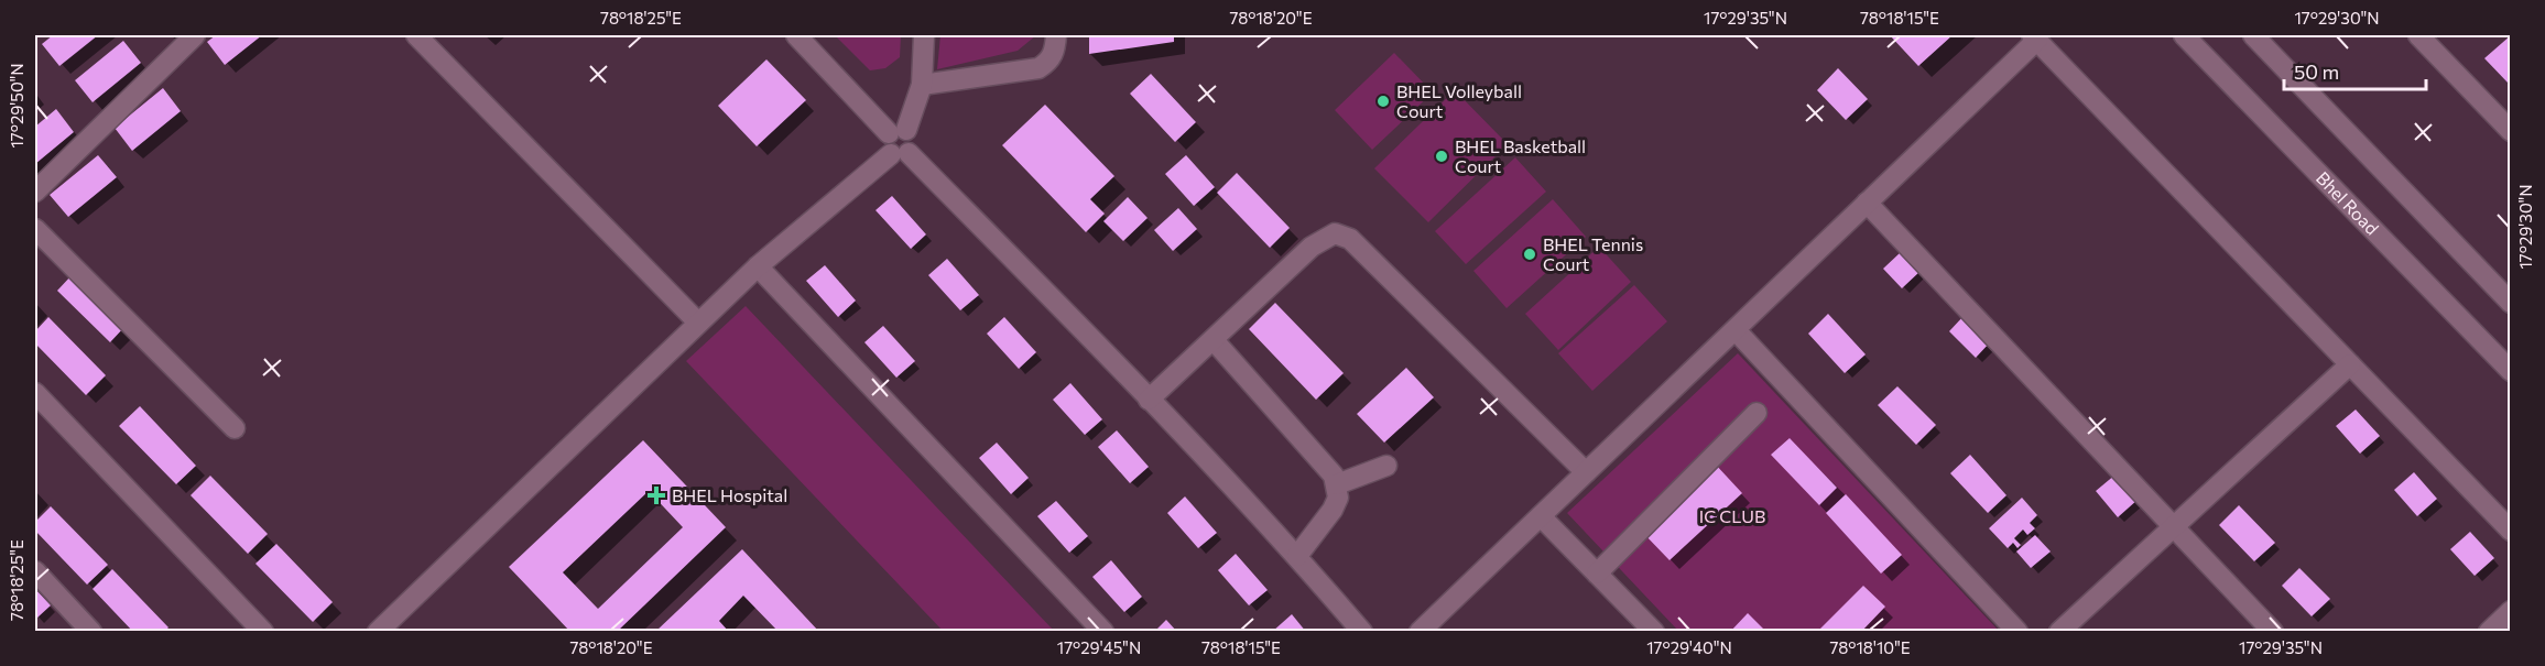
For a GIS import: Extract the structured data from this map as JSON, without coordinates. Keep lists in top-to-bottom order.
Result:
{
  "streets": {
    "street": ["Bhel Road"]
  },
  "parks": ["IC CLUB"],
  "places": {
    "other": ["BHEL Volleyball Court", "BHEL Basketball Court", "BHEL Tennis Court"],
    "health": ["BHEL Hospital"]
  },
  "scale_bar": "50 m",
  "coordinates": [
    "78°18'25\"E",
    "78°18'20\"E",
    "17°29'35\"N",
    "78°18'15\"E",
    "17°29'30\"N",
    "17°29'50\"N",
    "17°29'45\"N",
    "17°29'40\"N",
    "78°18'10\"E"
  ]
}
